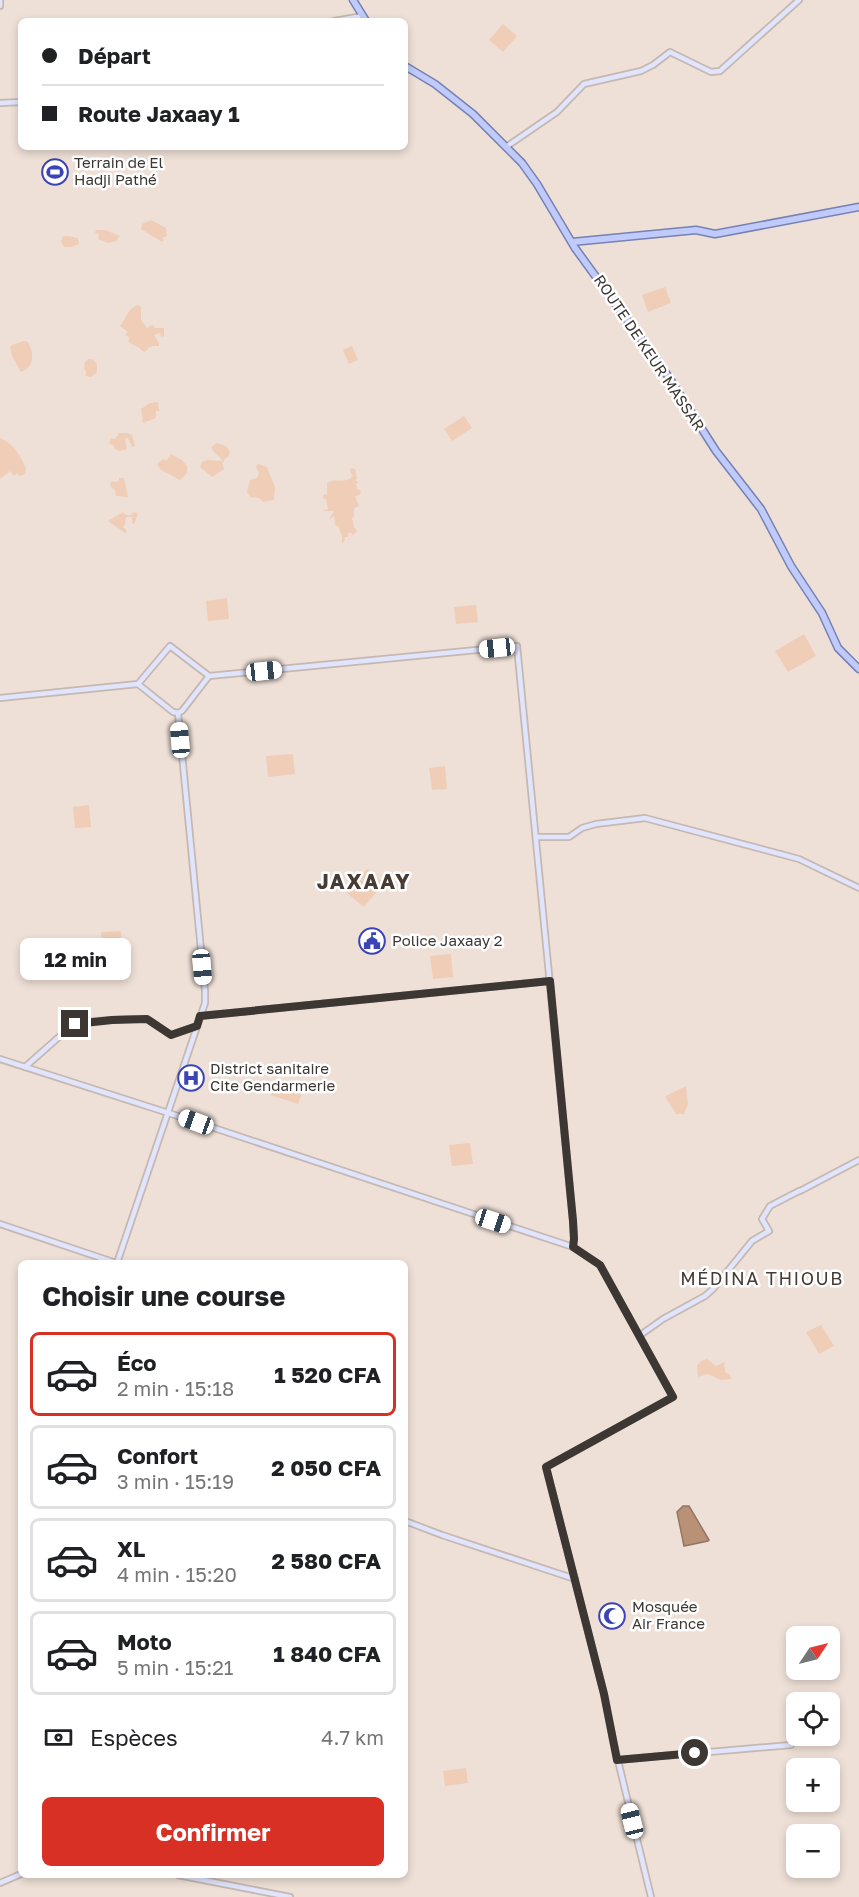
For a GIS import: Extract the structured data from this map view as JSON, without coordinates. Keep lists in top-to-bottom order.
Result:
{
  "streets": {
    "main road": ["ROUTE DE KEUR MASSAR"]
  },
  "districts": ["JAXAAY", "MÉDINA THIOUB"],
  "places": {
    "sports": ["Terrain de El Hadji Pathé"],
    "public building": ["Police Jaxaay 2"],
    "hospital": ["District sanitaire Cite Gendarmerie"],
    "mosque": ["Mosquée Air France"]
  },
  "north": "top right",
  "page": {
    "banner": ["Départ", "Route Jaxaay 1"],
    "bubble": "12 min",
    "heading": "Choisir une course",
    "list": [
      {
        "name": "Éco",
        "note": "2 min · 15:18",
        "value": "1 520 CFA"
      },
      {
        "name": "Confort",
        "note": "3 min · 15:19",
        "value": "2 050 CFA"
      },
      {
        "name": "XL",
        "note": "4 min · 15:20",
        "value": "2 580 CFA"
      },
      {
        "name": "Moto",
        "note": "5 min · 15:21",
        "value": "1 840 CFA"
      }
    ],
    "map_buttons": ["+", "−"],
    "pay": ["Espèces", "4.7 km"],
    "buttons": "Confirmer"
  }
}
